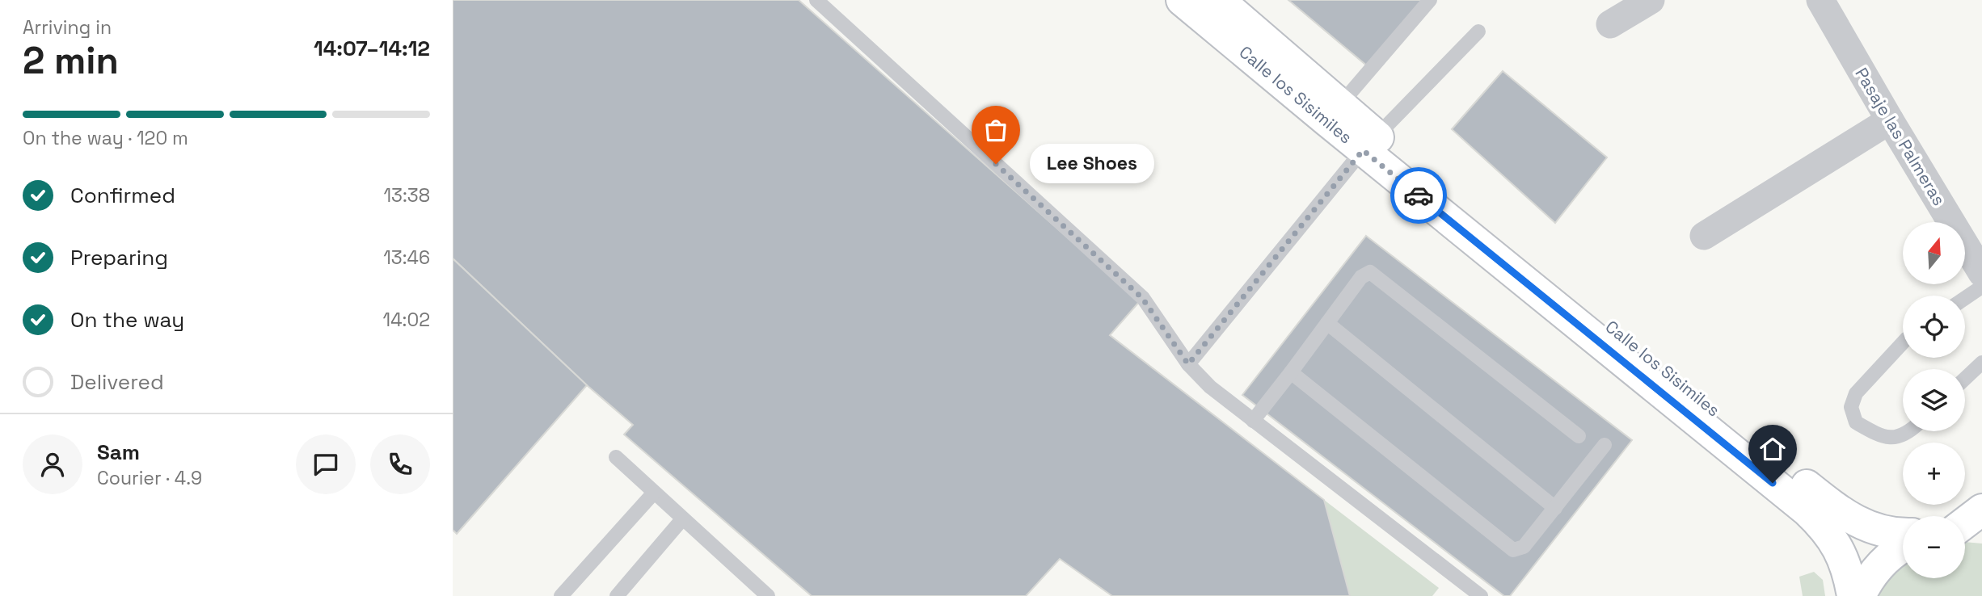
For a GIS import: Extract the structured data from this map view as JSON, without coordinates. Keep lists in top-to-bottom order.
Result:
{
  "streets": {
    "main road": ["Calle los Sisimiles"],
    "street": ["Pasaje las Palmeras"]
  },
  "places": ["Lee Shoes"],
  "north": "top",
  "page": {
    "heading": ["2 min", "Arriving in", "14:07–14:12"],
    "panel": ["Sam", "Courier · 4.9"],
    "bar": "On the way · 120 m",
    "bubble": "Lee Shoes",
    "list": [
      ["Confirmed", "13:38"],
      ["Preparing", "13:46"],
      ["On the way", "14:02"],
      "Delivered"
    ],
    "map_buttons": ["+", "−"]
  }
}
